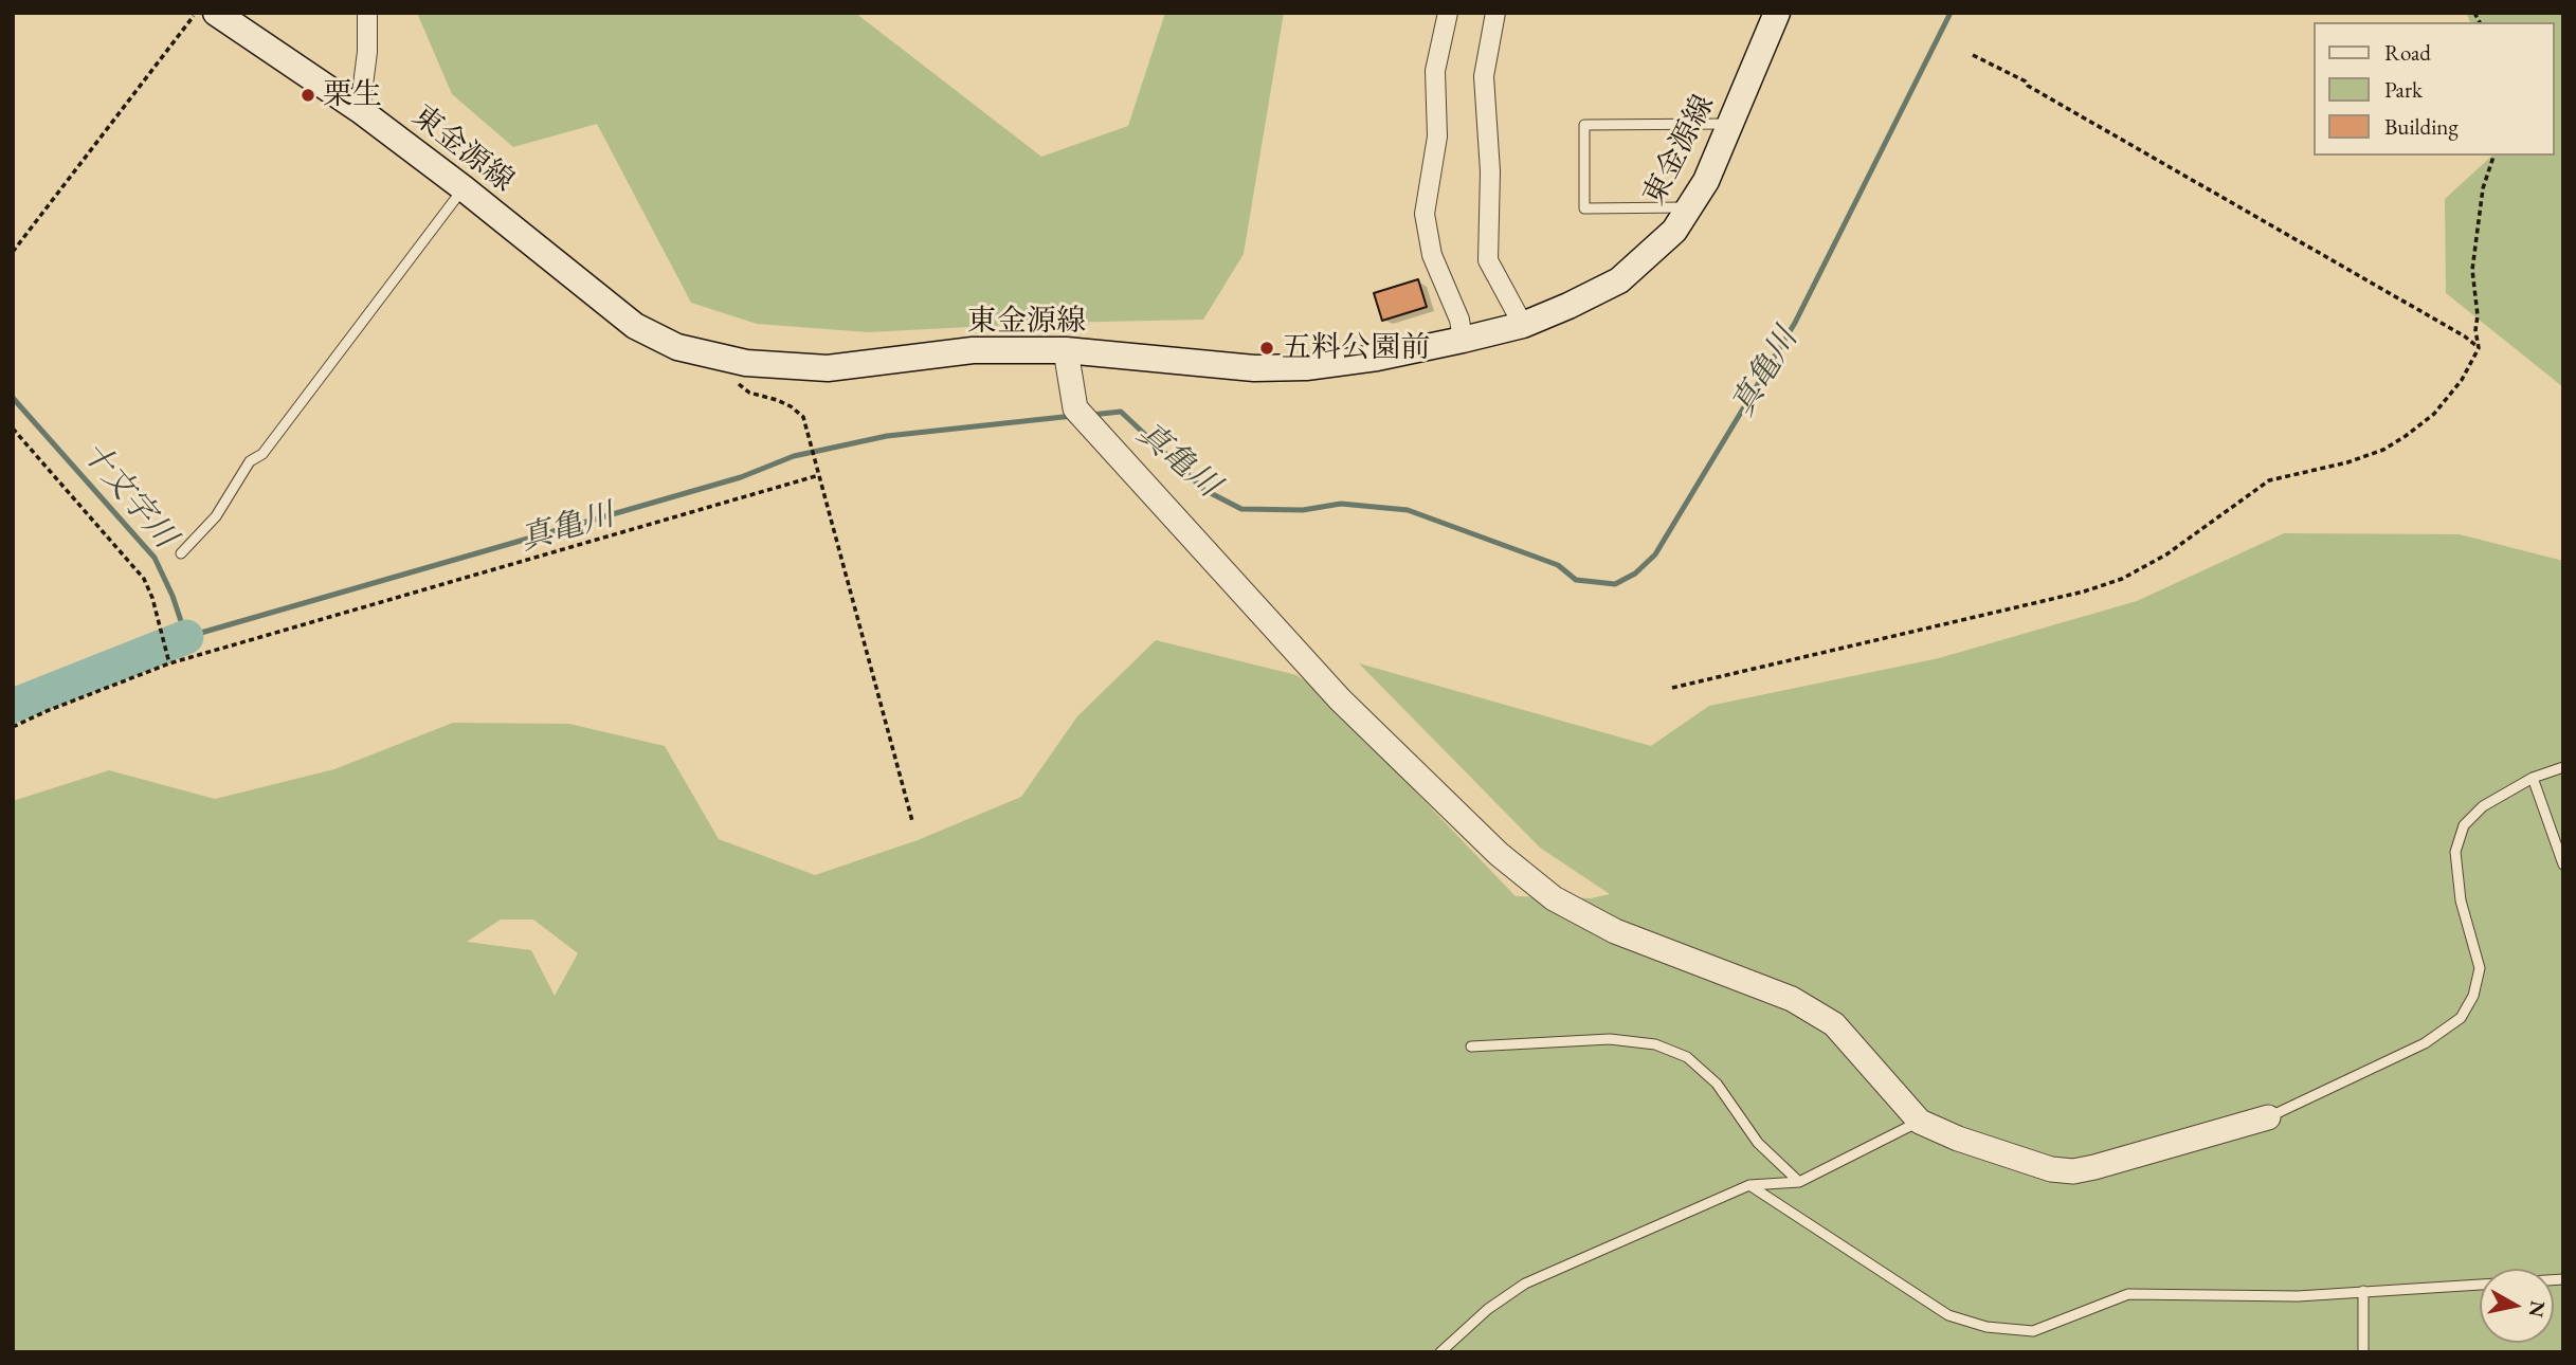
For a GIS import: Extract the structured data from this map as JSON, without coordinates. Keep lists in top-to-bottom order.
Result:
{
  "streets": {
    "main road": ["東金源線"]
  },
  "water": ["真亀川", "十文字川"],
  "places": ["栗生", "五料公園前"],
  "legend": ["Road", "Park", "Building"],
  "north": "right"
}
